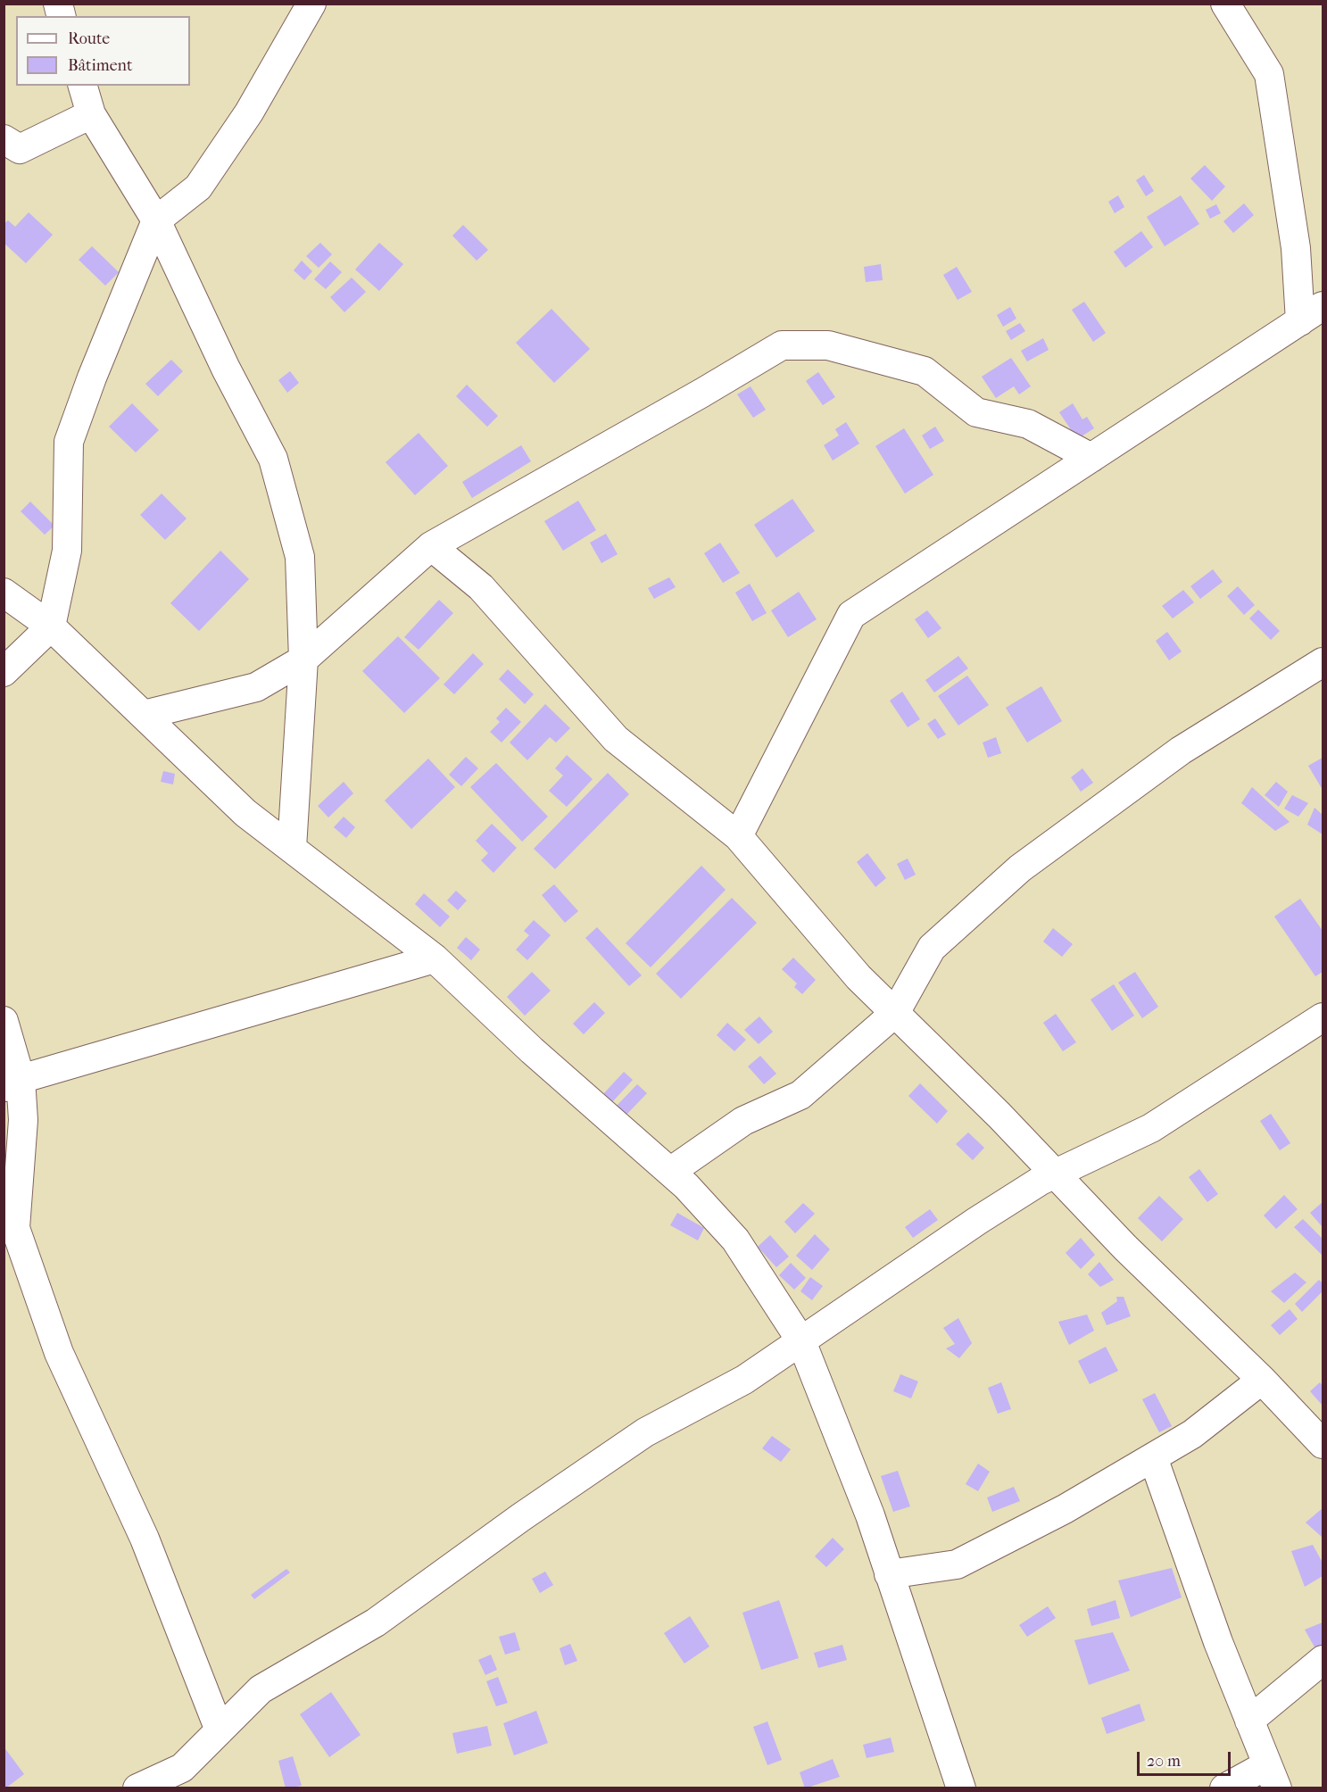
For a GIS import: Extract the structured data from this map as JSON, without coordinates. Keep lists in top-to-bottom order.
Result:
{
  "legend": ["Route", "Bâtiment"],
  "scale_bar": "20 m"
}
